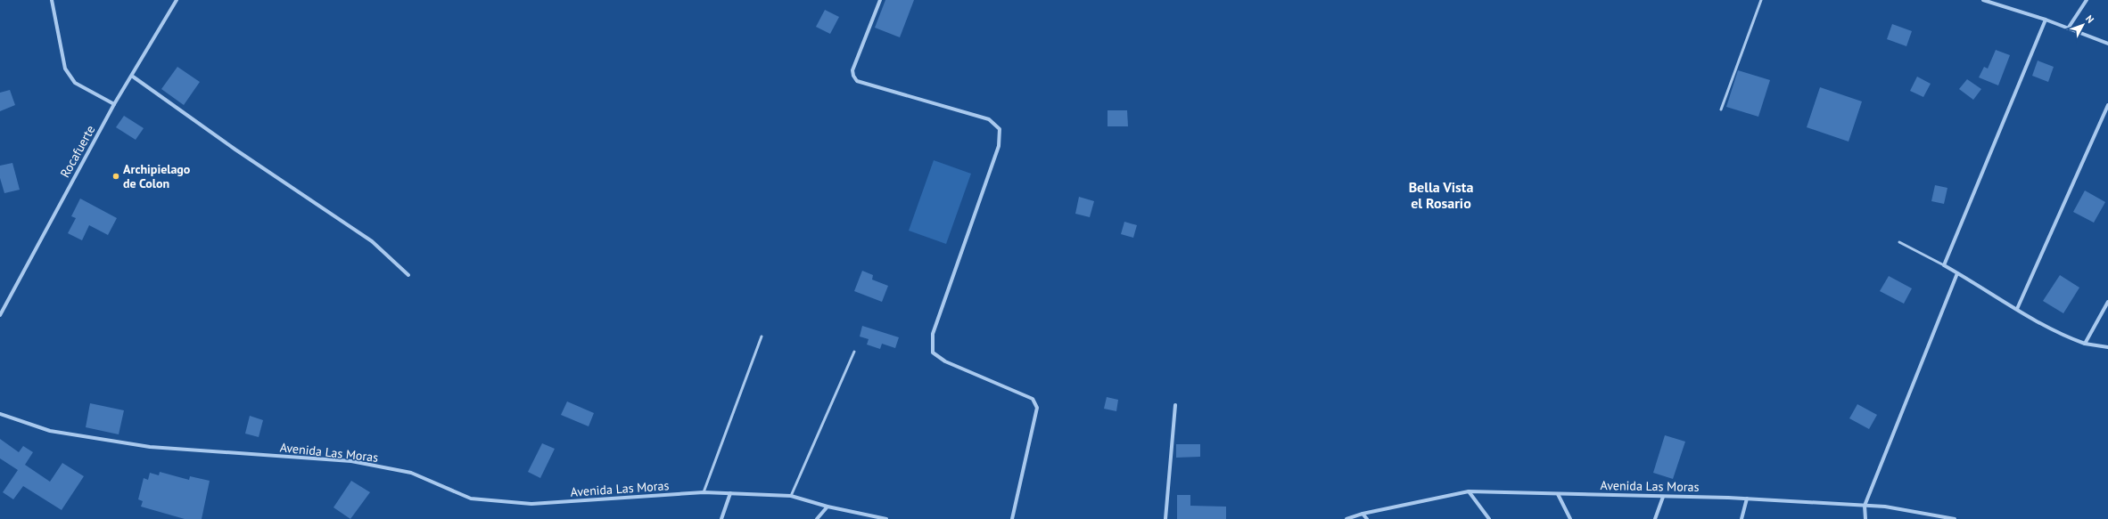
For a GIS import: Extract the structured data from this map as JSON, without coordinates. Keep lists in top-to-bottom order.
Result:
{
  "streets": {
    "street": ["Rocafuerte", "Avenida Las Moras"]
  },
  "districts": ["Bella Vista el Rosario"],
  "places": ["Archipielago de Colon"],
  "north": "top right"
}
